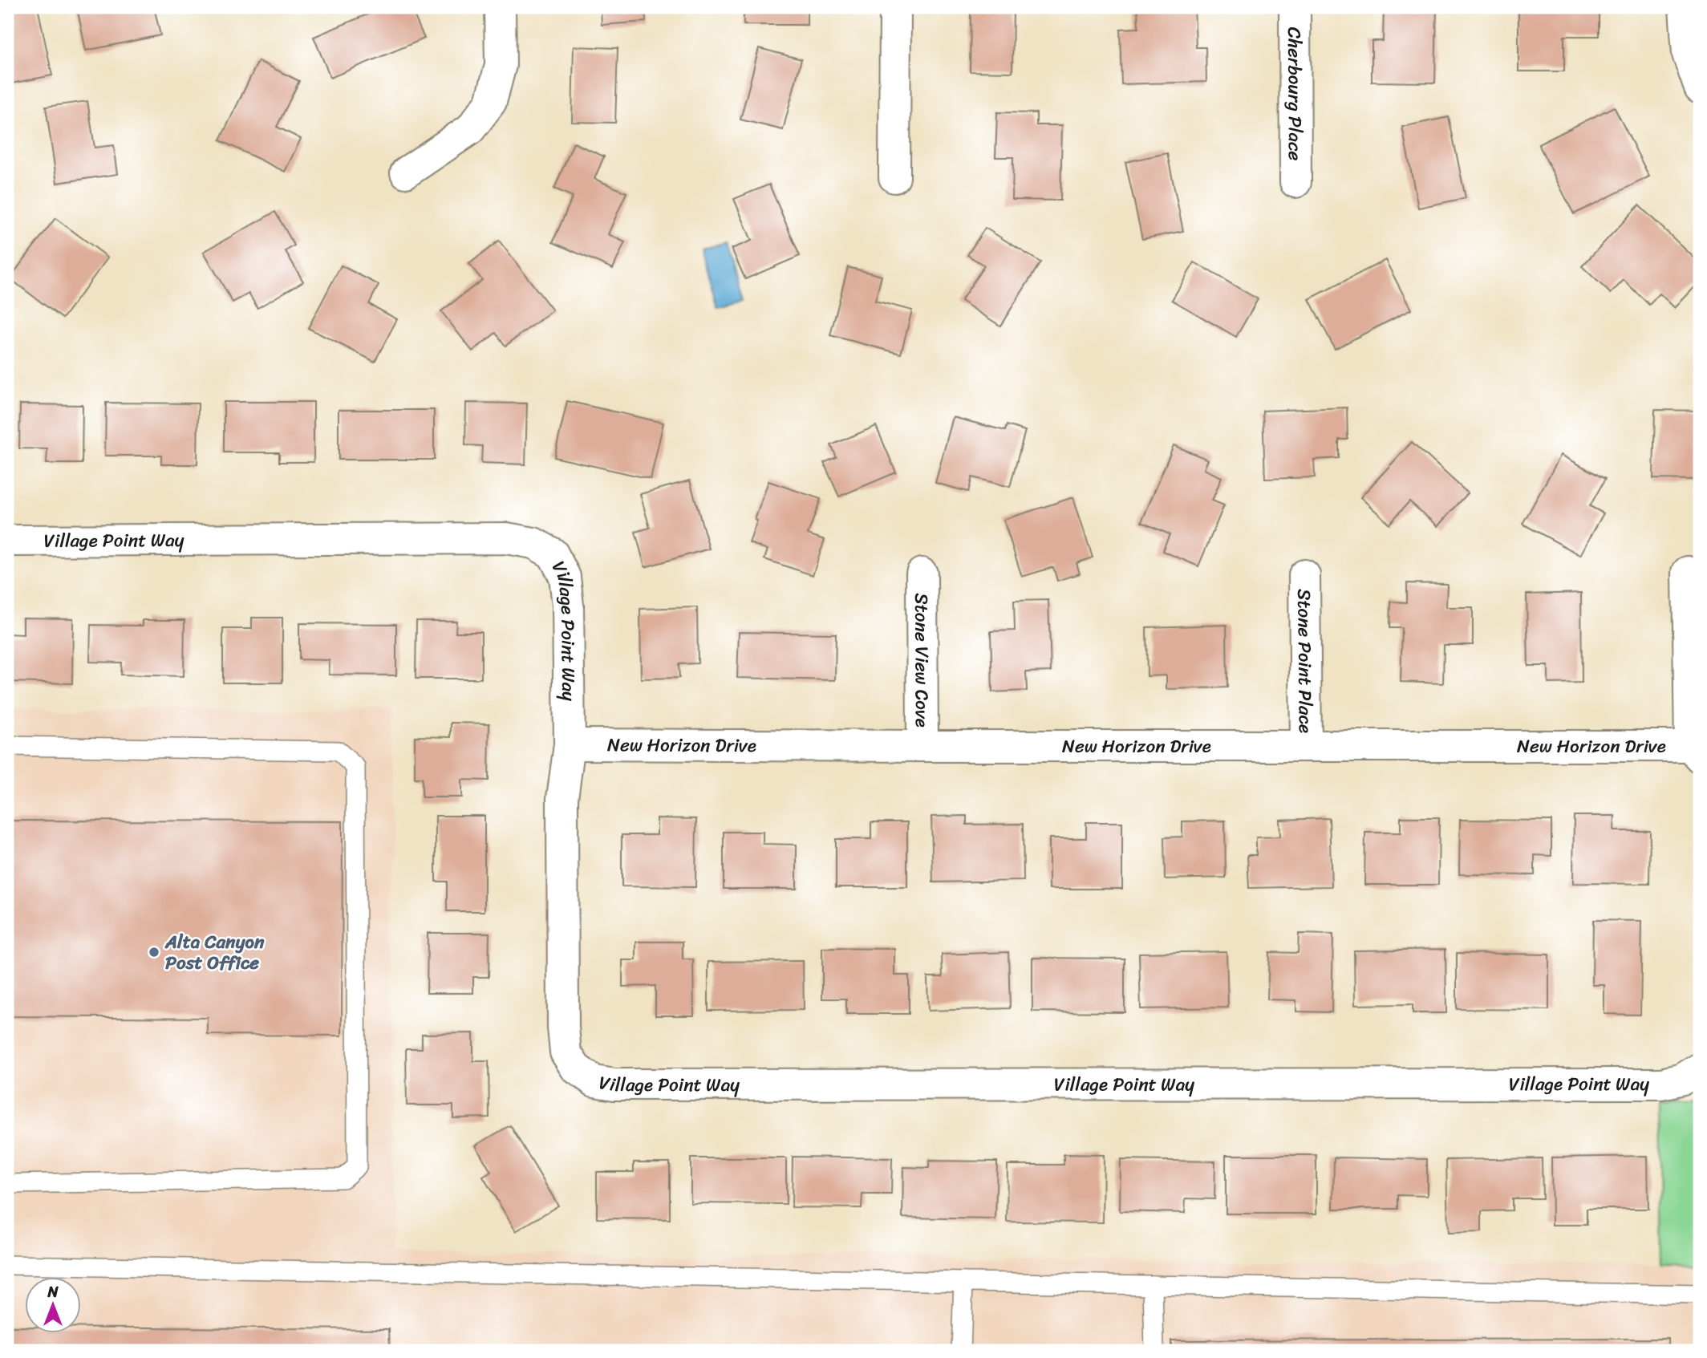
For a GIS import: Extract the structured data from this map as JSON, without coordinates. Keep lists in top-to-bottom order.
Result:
{
  "streets": {
    "street": [
      "Cherbourg Place",
      "Village Point Way",
      "Stone View Cove",
      "Stone Point Place",
      "New Horizon Drive"
    ]
  },
  "crossings": [
    ["Village Point Way", "New Horizon Drive"],
    ["Stone View Cove", "New Horizon Drive"],
    ["Stone Point Place", "New Horizon Drive"]
  ],
  "places": ["Alta Canyon Post Office"],
  "north": "top"
}
